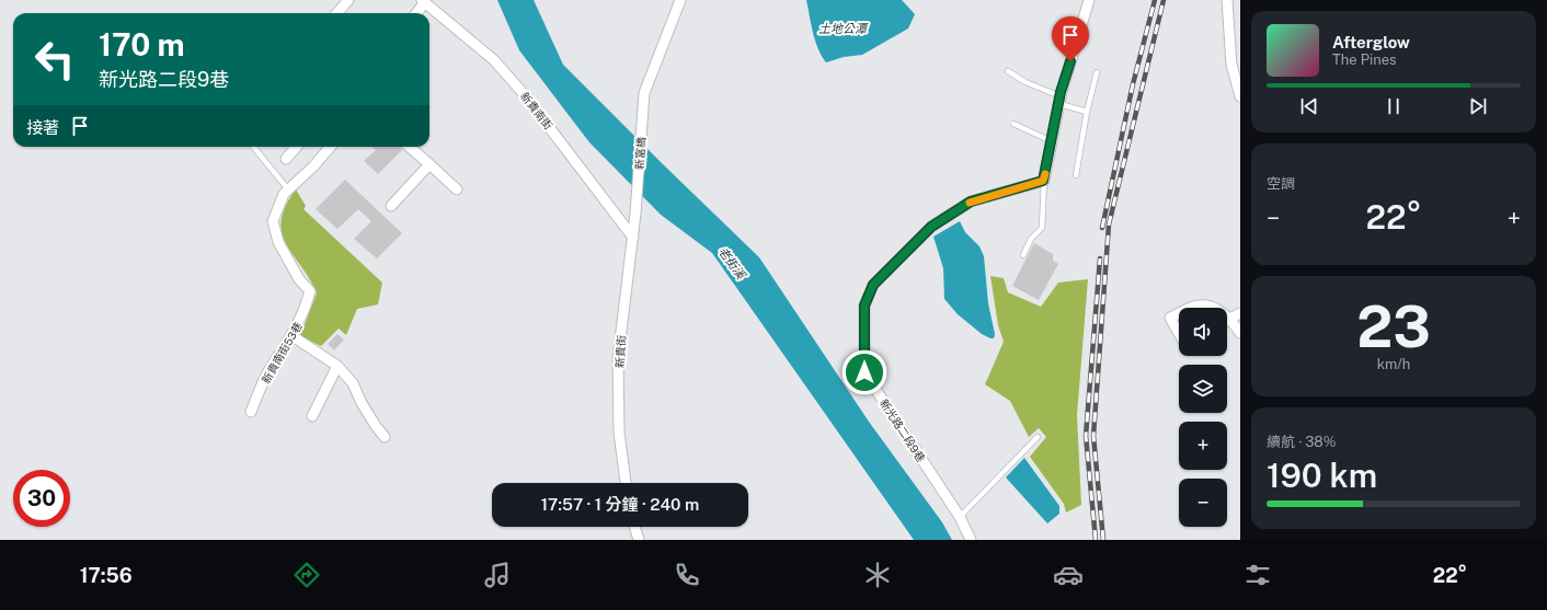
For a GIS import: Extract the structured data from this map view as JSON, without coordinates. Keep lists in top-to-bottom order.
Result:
{
  "streets": {
    "street": [
      "新貴南街",
      "新富橋",
      "新貴街",
      "新貴南街53巷",
      "新光路二段9巷"
    ]
  },
  "crossings": [
    ["新貴南街", "新貴街"],
    ["新富橋", "新貴街"]
  ],
  "water": ["土地公潭", "老街溪"],
  "page": {
    "turn": ["170 m", "新光路二段9巷"],
    "song": ["Afterglow", "The Pines"],
    "then": "接著",
    "tile": [
      "空調",
      ["23", "km/h"],
      ["續航 · 38%", "190 km"]
    ],
    "heat": ["−", "22°", "+"],
    "map_buttons": ["+", "−"],
    "limit": "30",
    "trip": "17:57 · 1 分鐘 · 240 m",
    "tabs": ["17:56", "22°"]
  }
}
